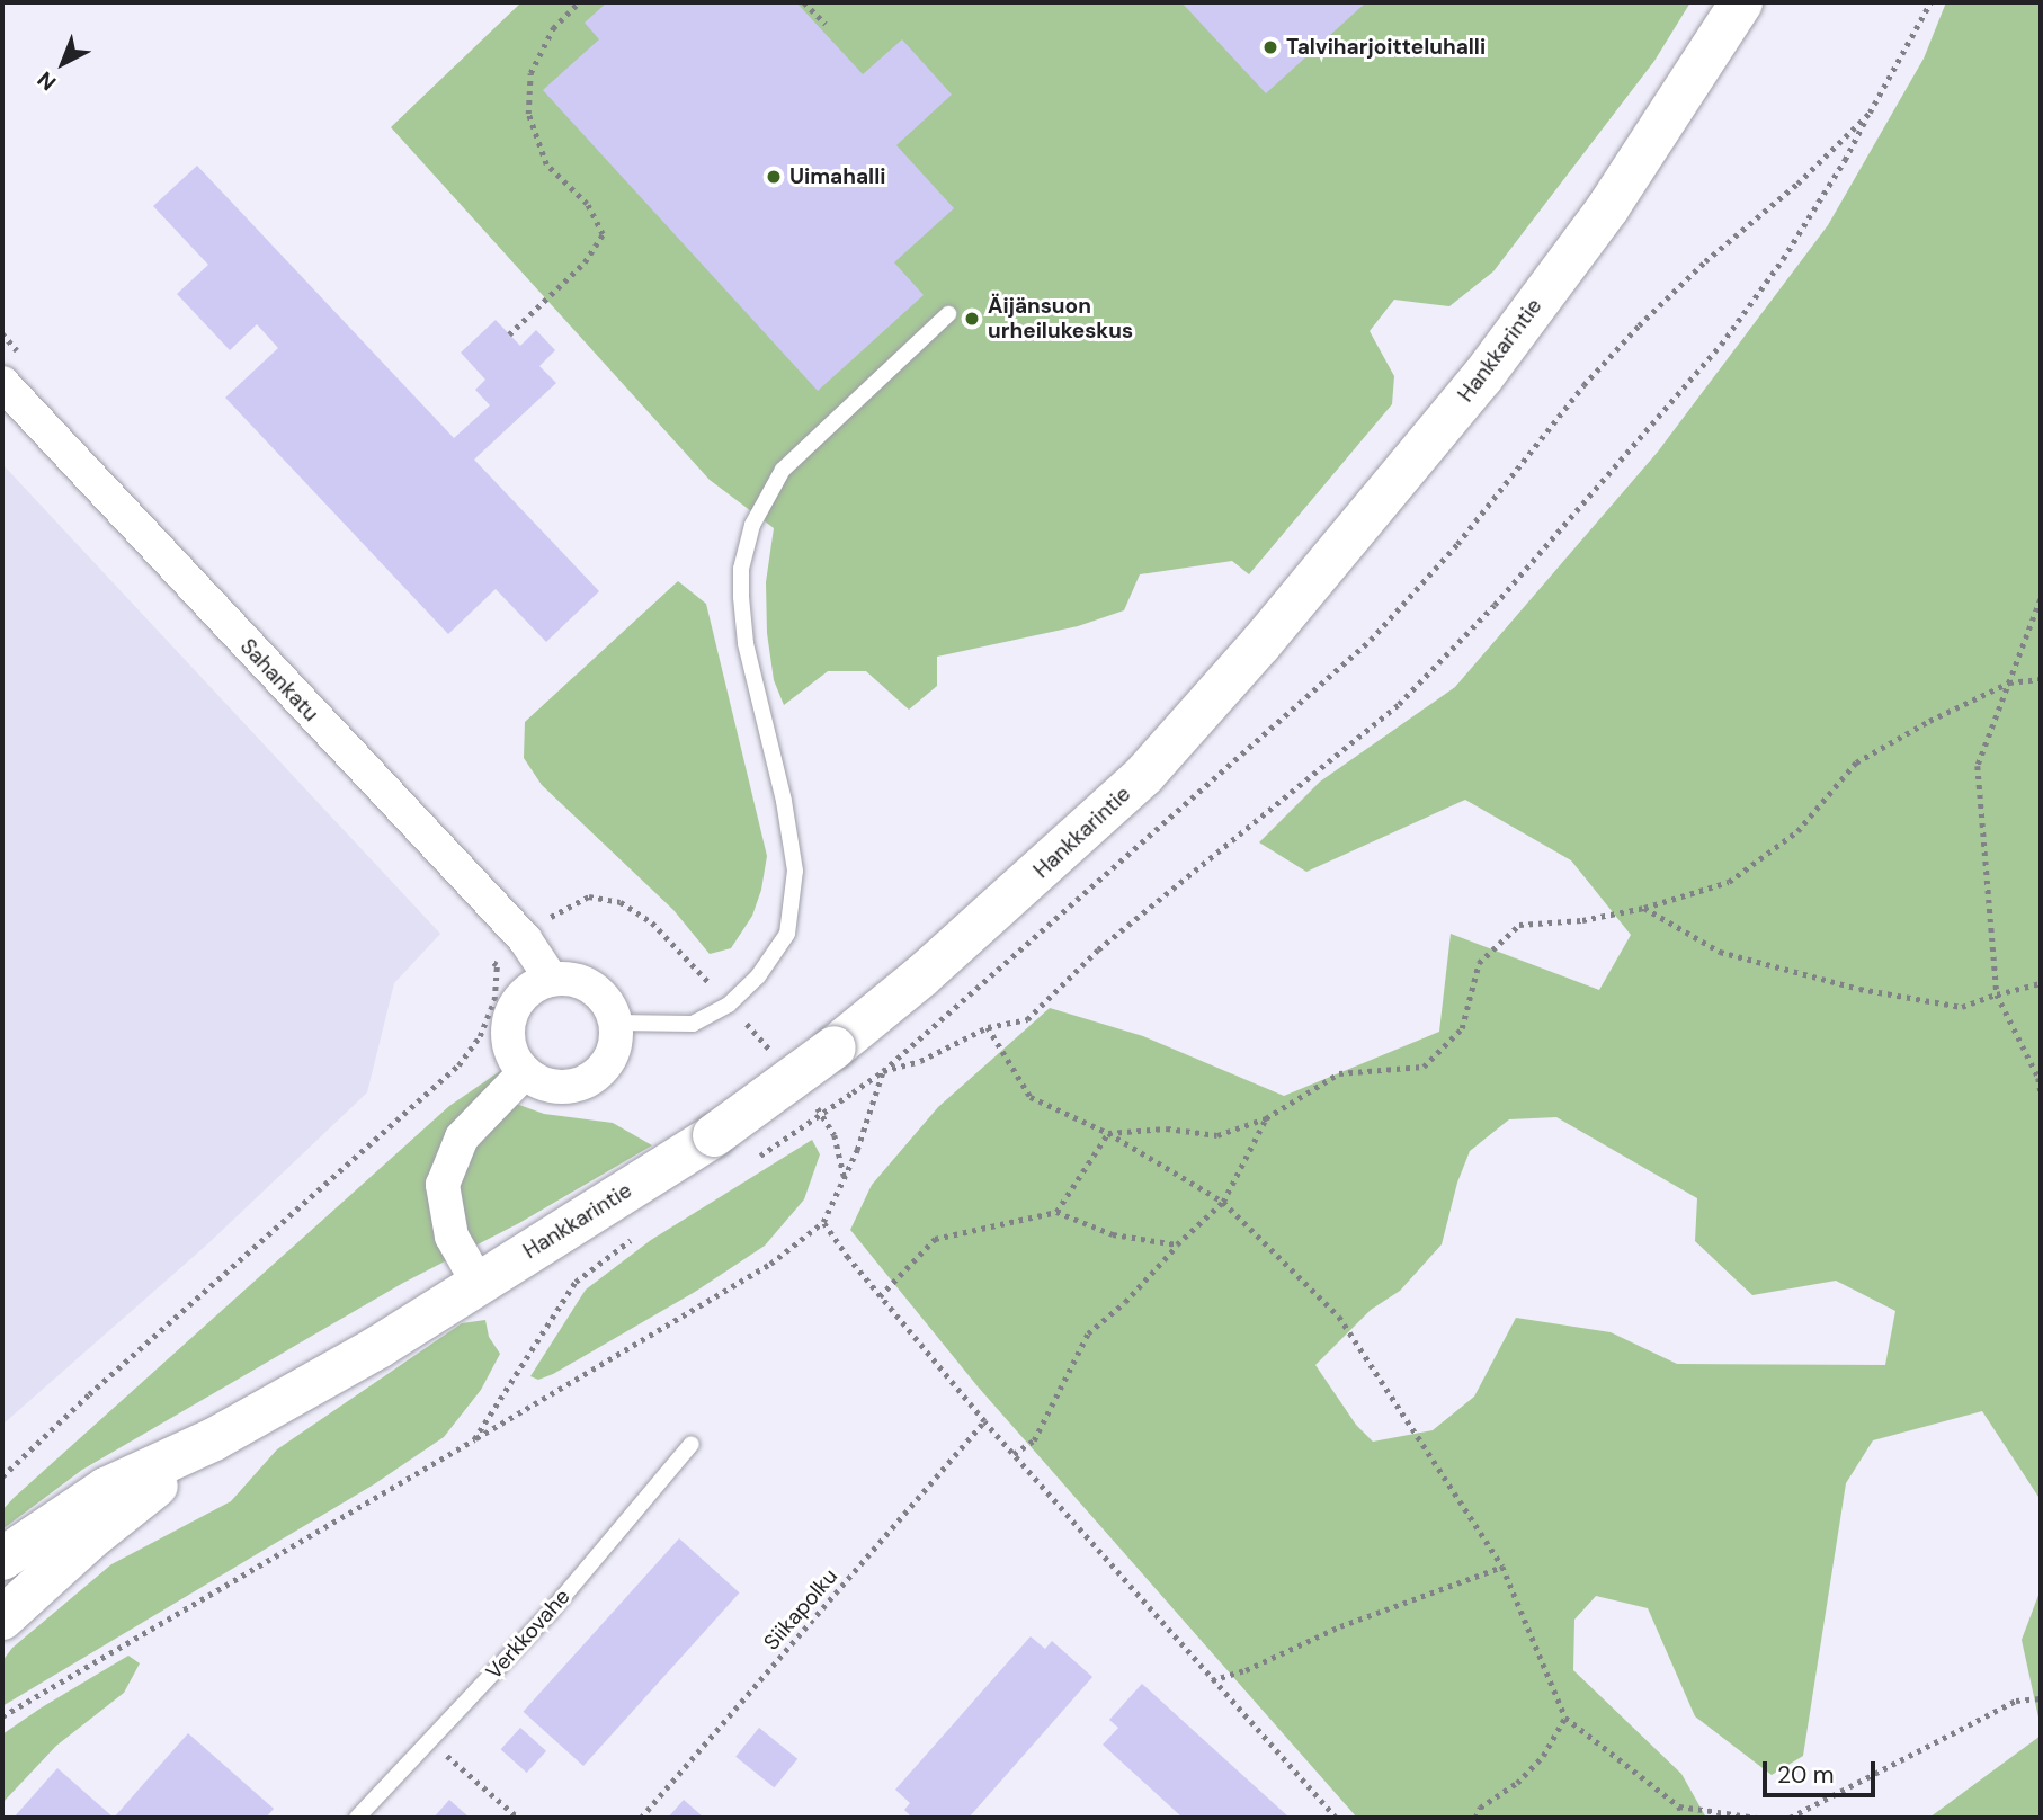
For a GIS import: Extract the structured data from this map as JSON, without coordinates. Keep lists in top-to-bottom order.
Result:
{
  "streets": {
    "main road": ["Hankkarintie"],
    "street": ["Sahankatu"],
    "lane": ["Verkkovahe"],
    "path": ["Siikapolku"]
  },
  "places": ["Talviharjoitteluhalli", "Uimahalli", "Äijänsuon urheilukeskus"],
  "scale_bar": "20 m",
  "north": "bottom left"
}
